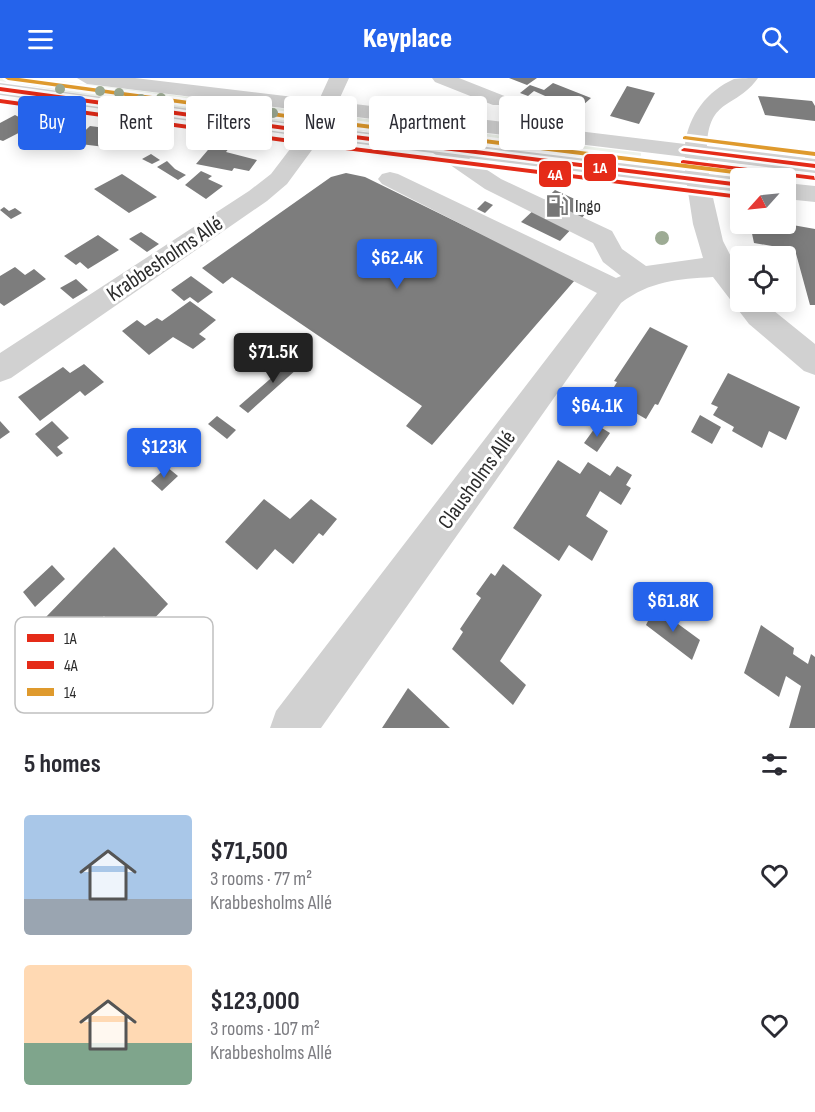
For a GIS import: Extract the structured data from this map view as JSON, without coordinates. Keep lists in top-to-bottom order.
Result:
{
  "streets": {
    "street": ["Krabbesholms Allé", "Clausholms Allé"]
  },
  "places": {
    "fuel station": ["Ingo"]
  },
  "lines": ["transit line 14", "transit line 1A", "transit line 4A"],
  "legend": ["1A", "4A", "14"],
  "north": "bottom left",
  "page": {
    "header": "Keyplace",
    "chip": [
      "Buy",
      "Rent",
      "Filters",
      "New",
      "Apartment",
      "House"
    ],
    "price": [
      "$62.4K",
      "$71.5K",
      "$64.1K",
      "$123K",
      "$61.8K"
    ],
    "heading": "5 homes",
    "list": [
      {
        "name": "$71,500",
        "note": "3 rooms · 77 m² · Krabbesholms Allé"
      },
      {
        "name": "$123,000",
        "note": "3 rooms · 107 m² · Krabbesholms Allé"
      }
    ]
  }
}
